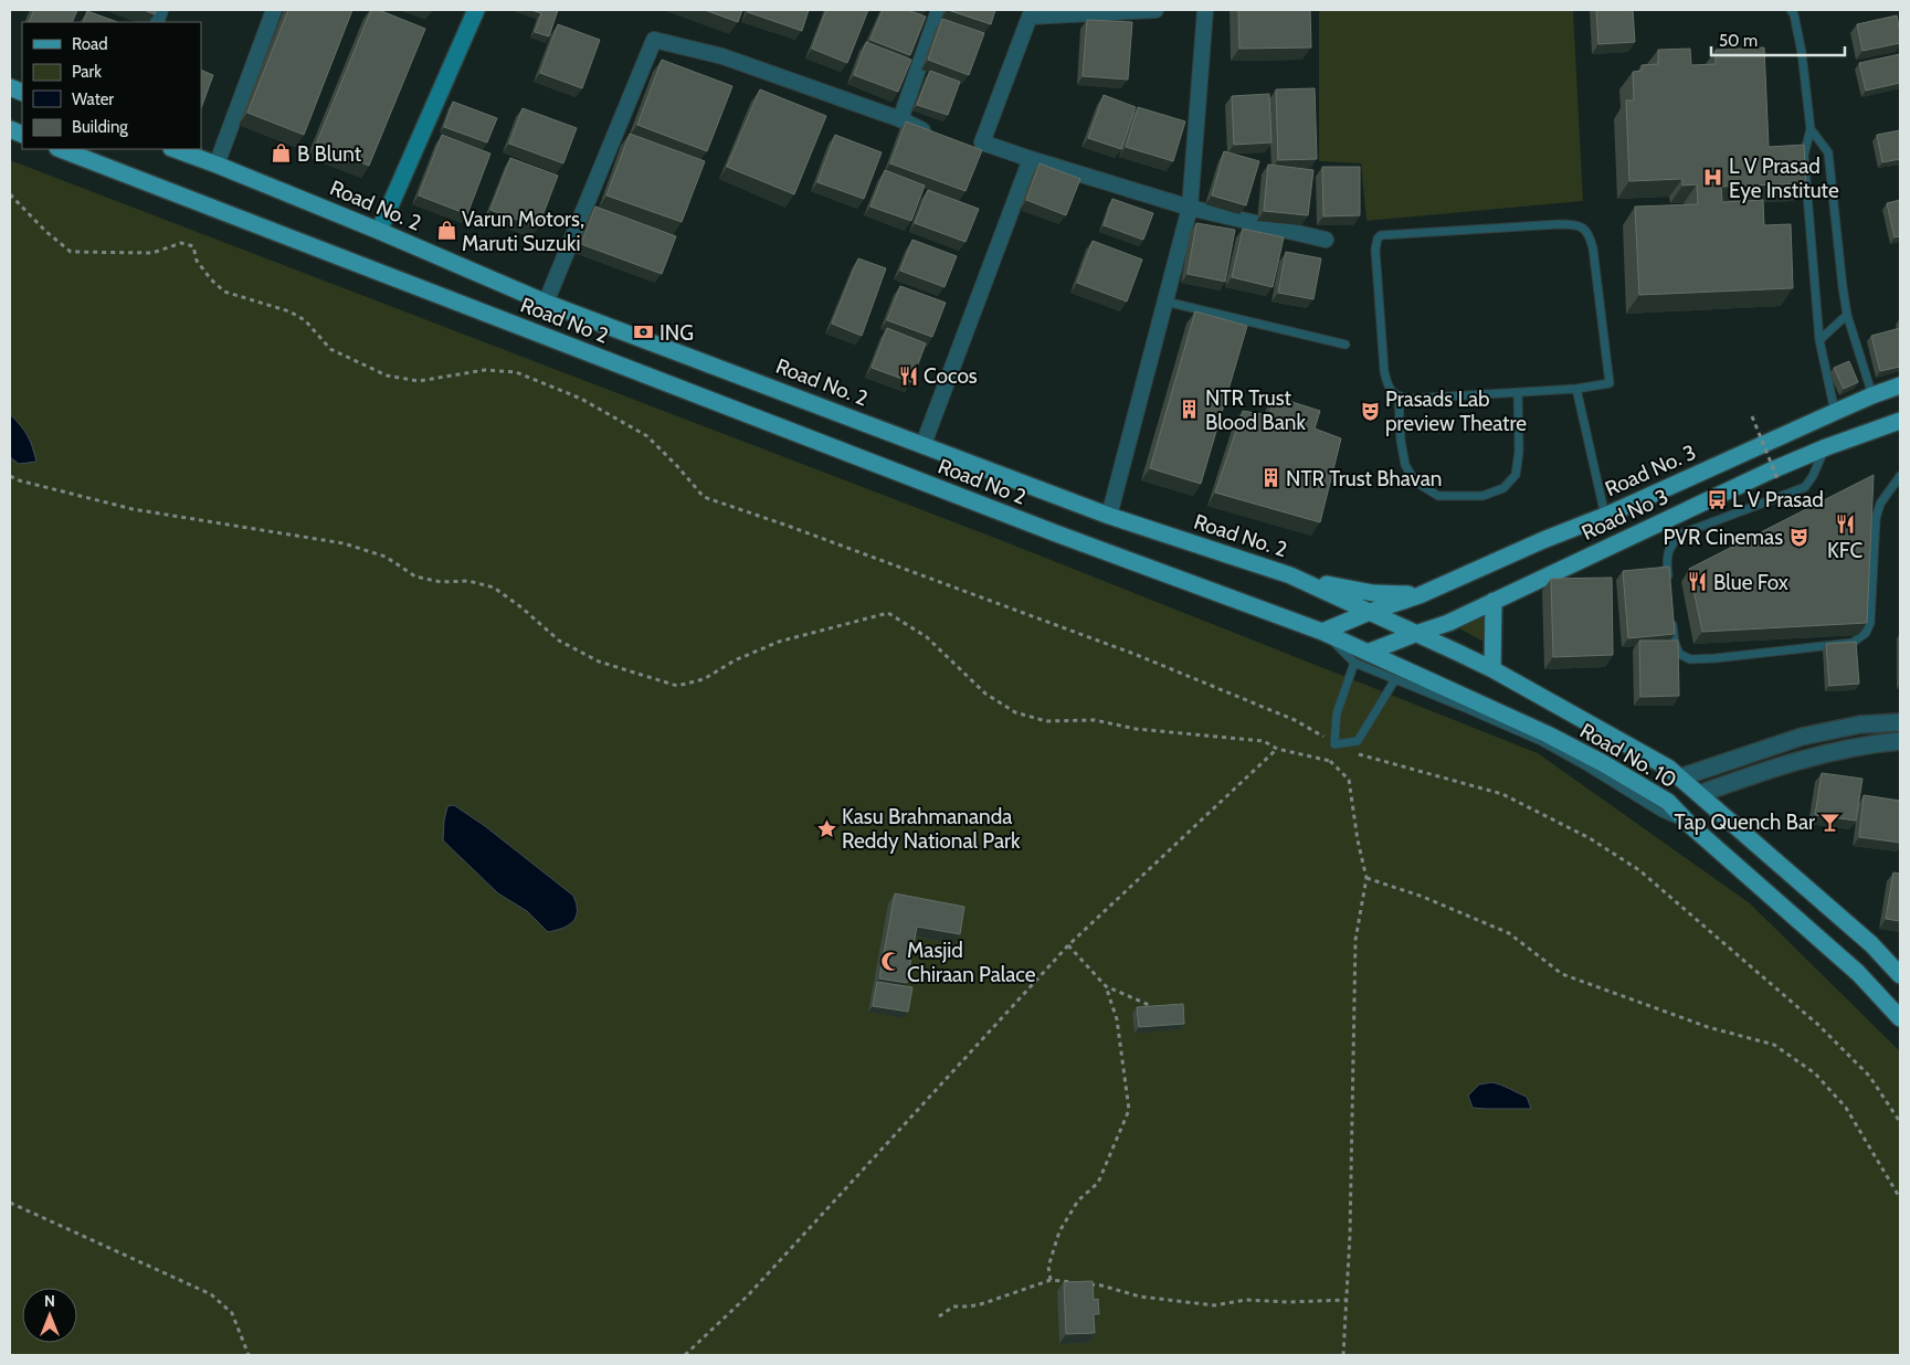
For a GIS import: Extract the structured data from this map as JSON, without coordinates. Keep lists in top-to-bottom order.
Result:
{
  "streets": {
    "main road": [
      "Road No. 2",
      "Road No 2",
      "Road No. 3",
      "Road No 3",
      "Road No. 10"
    ]
  },
  "crossings": [
    ["Road No. 2", "Road No. 3"],
    ["Road No. 2", "Road No 3"],
    ["Road No. 2", "Road No. 10"],
    ["Road No 2", "Road No. 3"],
    ["Road No 3", "Road No. 10"]
  ],
  "places": {
    "shop": ["B Blunt", "Varun Motors, Maruti Suzuki"],
    "hospital": ["L V Prasad Eye Institute"],
    "bank": ["ING"],
    "restaurant": ["Cocos", "KFC", "Blue Fox"],
    "building": ["NTR Trust Blood Bank", "NTR Trust Bhavan"],
    "theatre": ["Prasads Lab preview Theatre", "PVR Cinemas"],
    "bus stop": ["L V Prasad"],
    "bar": ["Tap Quench Bar"],
    "place": ["Kasu Brahmananda Reddy National Park"],
    "mosque": ["Masjid Chiraan Palace"]
  },
  "legend": [
    "Road",
    "Park",
    "Water",
    "Building"
  ],
  "scale_bar": "50 m",
  "north": "top"
}
